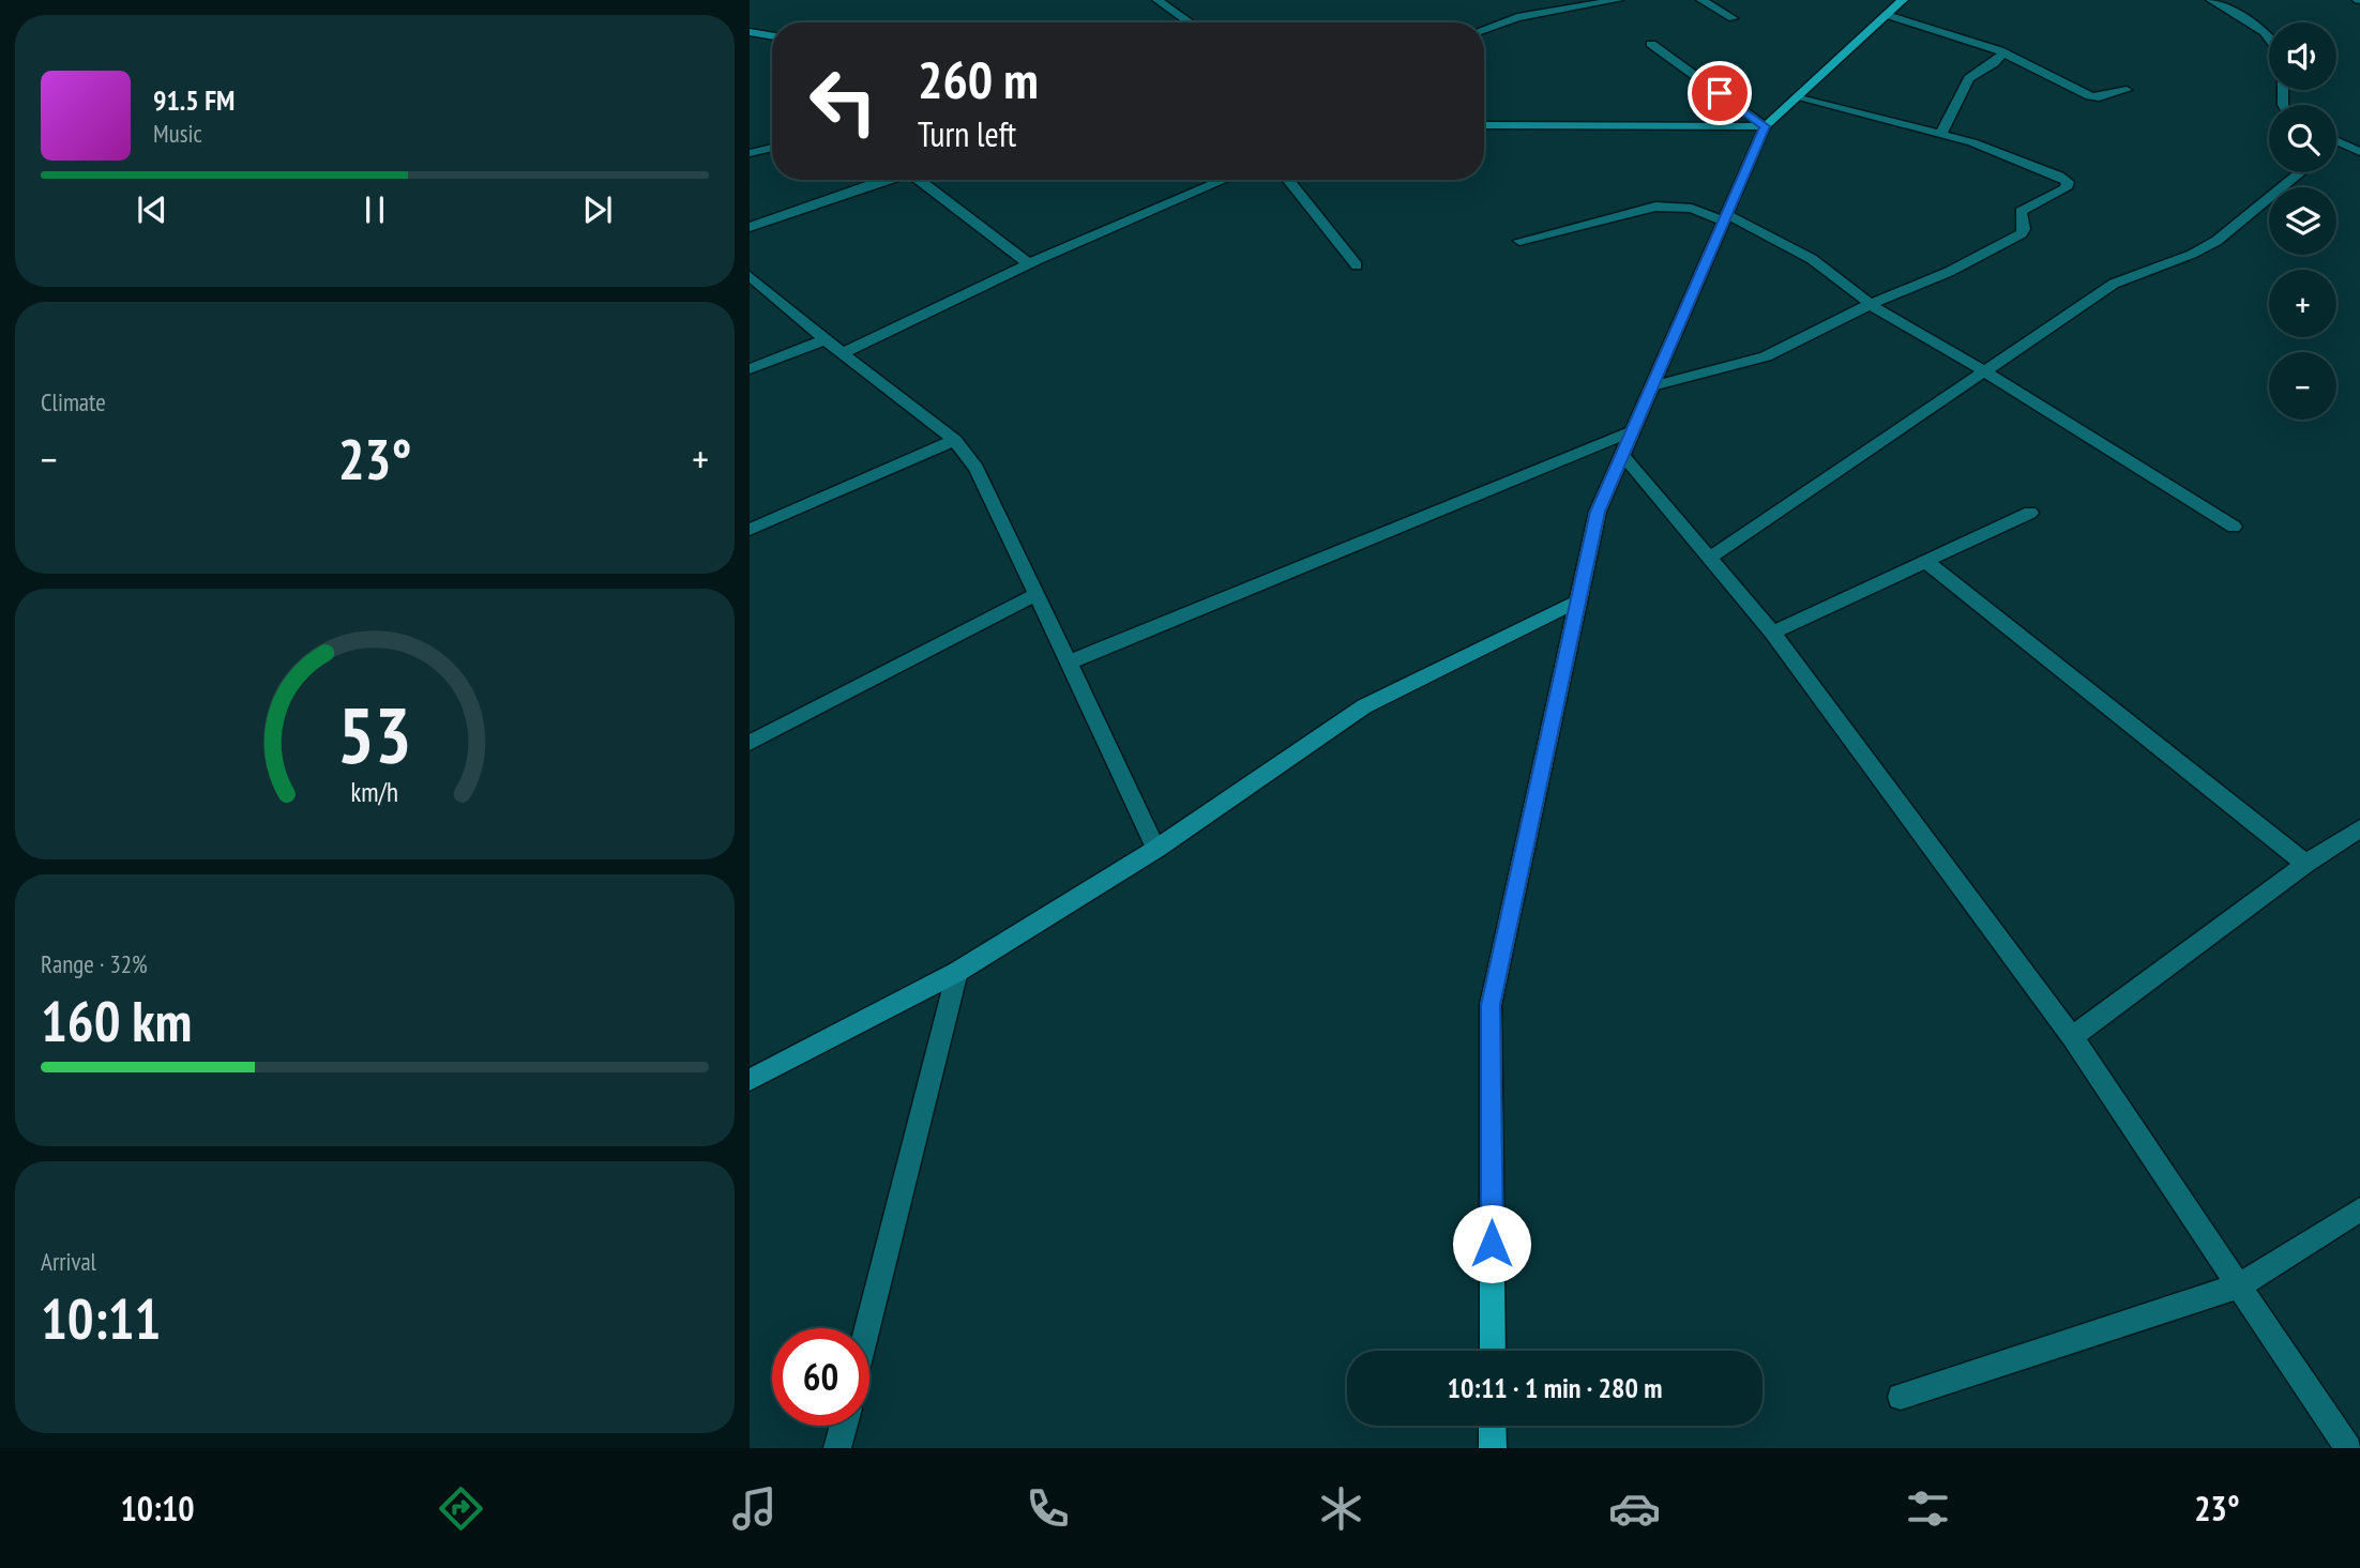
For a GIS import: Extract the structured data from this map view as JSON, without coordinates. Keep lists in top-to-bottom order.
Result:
{
  "page": {
    "map_buttons": ["+", "−"],
    "turn": ["260 m", "Turn left"],
    "song": ["91.5 FM", "Music"],
    "tile": [
      "Climate",
      ["Range · 32%", "160 km"],
      ["Arrival", "10:11"]
    ],
    "heat": ["−", "23°", "+"],
    "limit": "60",
    "trip": "10:11 · 1 min · 280 m",
    "tabs": ["10:10", "23°"],
    "gauge": ["53", "km/h"]
  }
}
